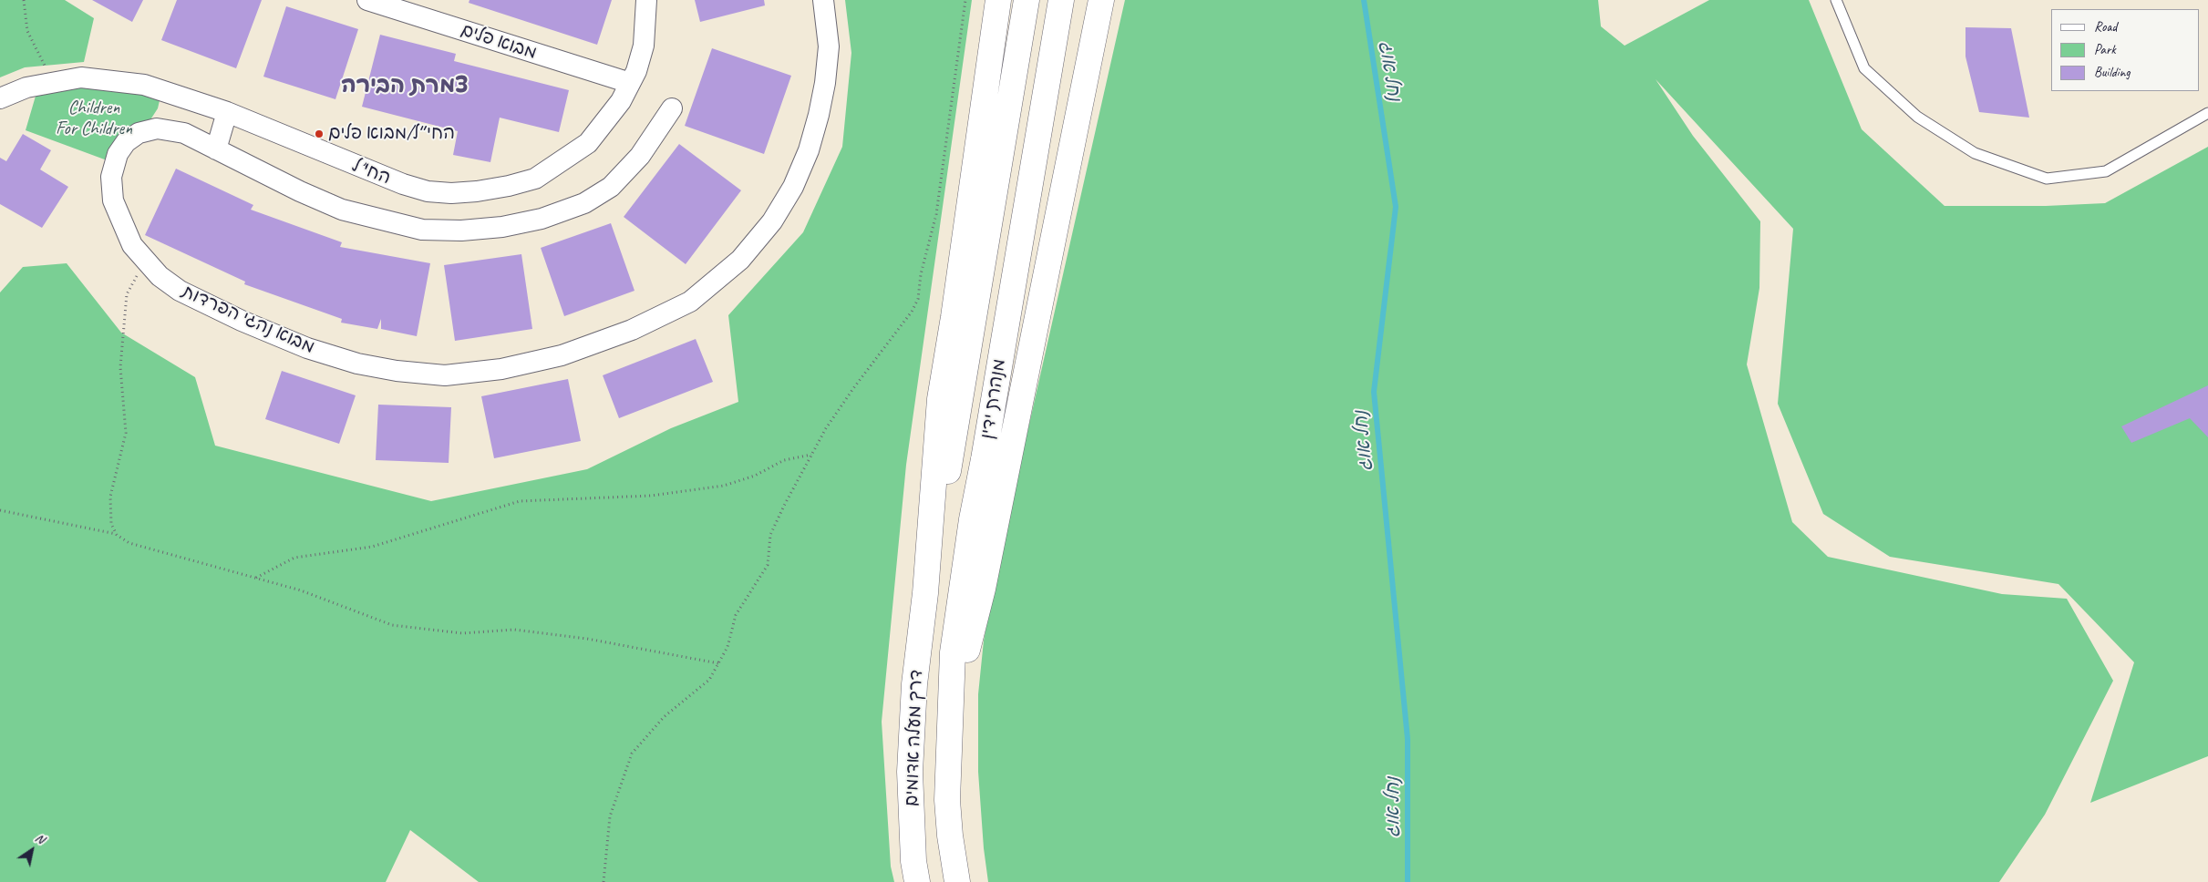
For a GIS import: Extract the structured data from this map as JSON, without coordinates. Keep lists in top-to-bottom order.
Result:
{
  "streets": {
    "highway": ["מנהרת ידין", "דרך מעלה אדומים"],
    "street": ["מבוא פלים", "החי\"ל", "מבוא נהגי הפרדות"]
  },
  "crossings": [
    ["מבוא פלים", "החי\"ל"],
    ["מנהרת ידין", "דרך מעלה אדומים"]
  ],
  "districts": ["צמרת הבירה"],
  "water": ["נחל אוג"],
  "parks": ["Children For Children"],
  "places": ["החי״ל/מבוא פלים"],
  "legend": ["Road", "Park", "Building"],
  "north": "top right"
}
